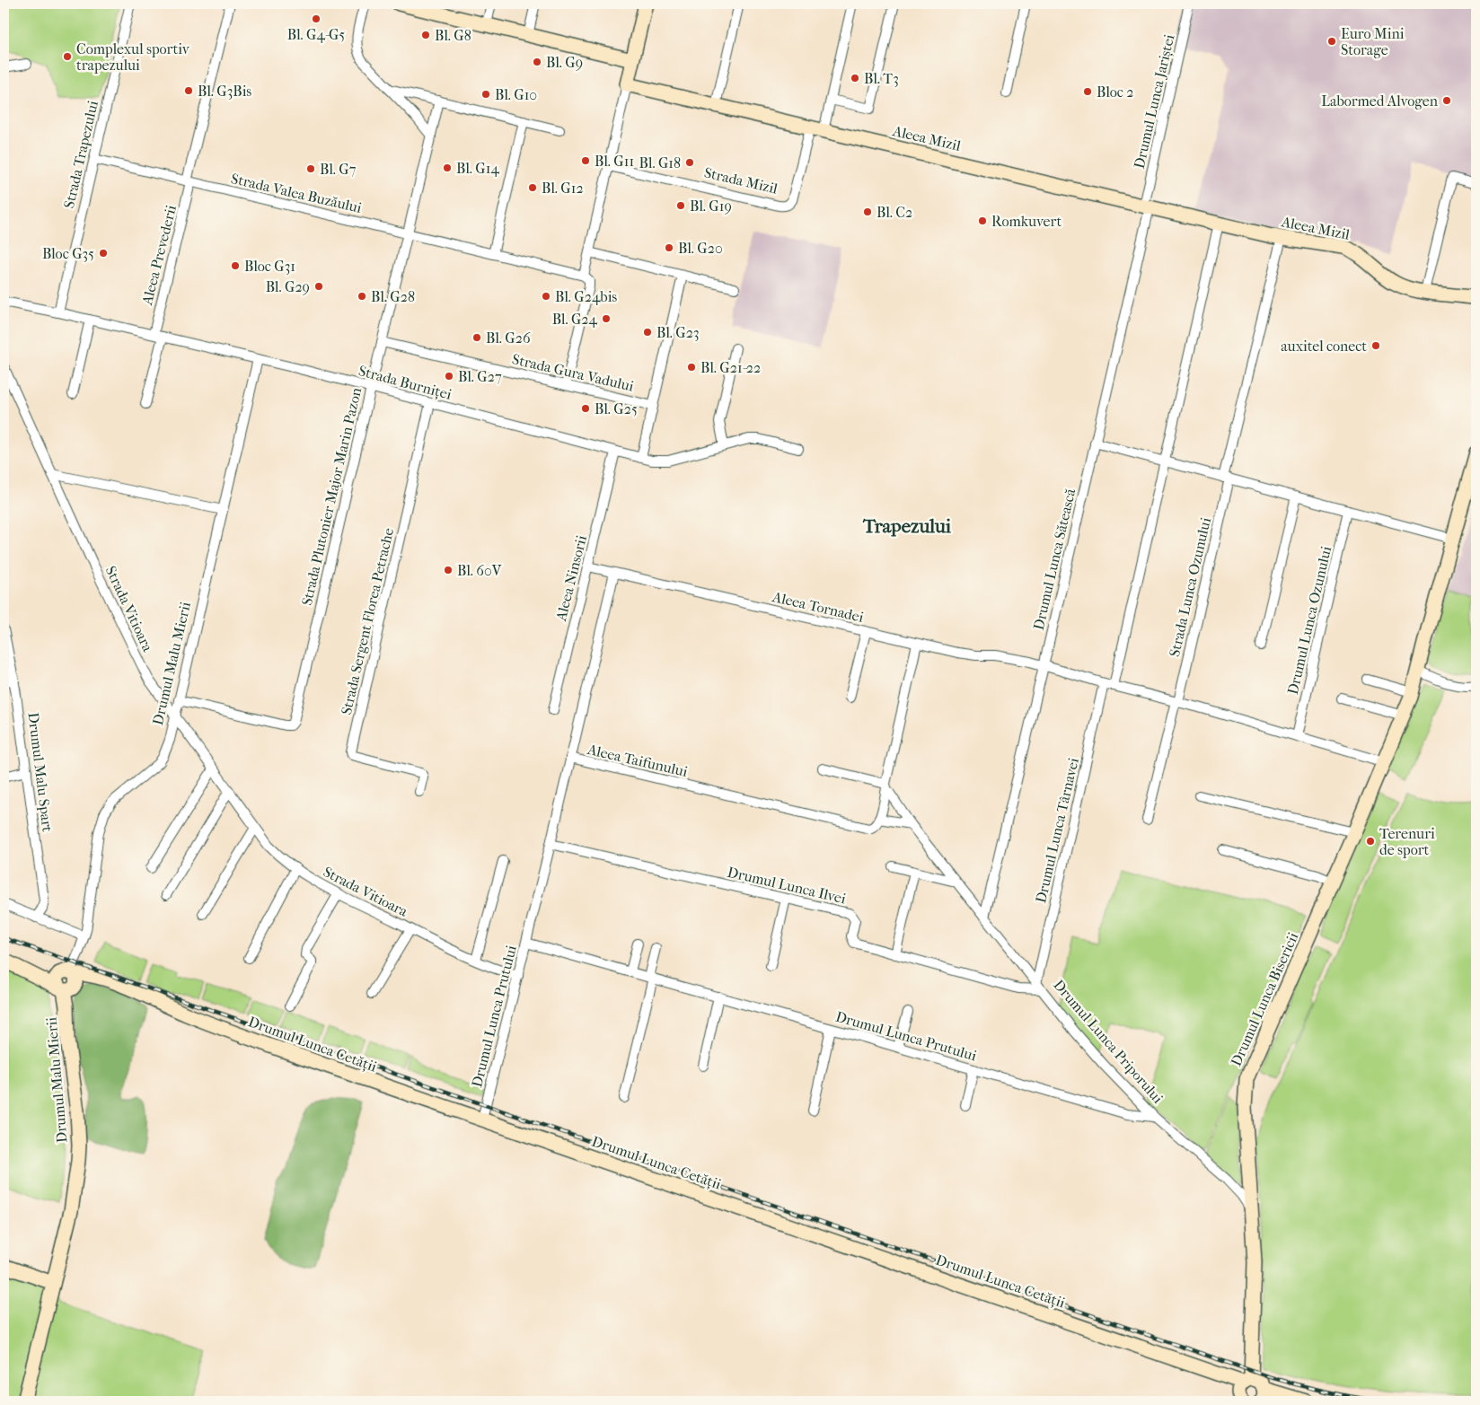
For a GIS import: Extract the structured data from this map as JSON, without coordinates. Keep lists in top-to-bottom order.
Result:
{
  "streets": {
    "street": [
      "Drumul Lunca Jariștei",
      "Aleea Mizil",
      "Strada Trapezului",
      "Strada Mizil",
      "Strada Valea Buzăului",
      "Aleea Prevederii",
      "Strada Gura Vadului",
      "Strada Burniței",
      "Strada Plutonier Major Marin Pazon",
      "Drumul Lunca Sătească",
      "Aleea Ninsorii",
      "Strada Lunca Ozunului",
      "Aleea Tornadei",
      "Strada Vitioara",
      "Drumul Lunca Ozunului",
      "Strada Sergent Florea Petrache",
      "Drumul Malu Mierii",
      "Aleea Taifunului",
      "Drumul Malu Spart",
      "Drumul Lunca Târnavei",
      "Drumul Lunca Ilvei",
      "Drumul Lunca Bisericii",
      "Drumul Lunca Prutului",
      "Drumul Lunca Priporului",
      "Drumul Lunca Cetății"
    ]
  },
  "crossings": [
    ["Drumul Lunca Jariștei", "Aleea Mizil"],
    ["Drumul Lunca Jariștei", "Drumul Lunca Sătească"],
    ["Aleea Mizil", "Strada Mizil"],
    ["Aleea Mizil", "Drumul Lunca Sătească"],
    ["Aleea Mizil", "Strada Lunca Ozunului"],
    ["Strada Trapezului", "Strada Valea Buzăului"],
    ["Strada Trapezului", "Strada Burniței"],
    ["Strada Valea Buzăului", "Aleea Prevederii"],
    ["Strada Valea Buzăului", "Strada Plutonier Major Marin Pazon"],
    ["Aleea Prevederii", "Strada Burniței"],
    ["Strada Gura Vadului", "Strada Plutonier Major Marin Pazon"],
    ["Strada Burniței", "Strada Plutonier Major Marin Pazon"],
    ["Strada Burniței", "Aleea Ninsorii"],
    ["Strada Burniței", "Strada Sergent Florea Petrache"],
    ["Strada Burniței", "Drumul Malu Mierii"],
    ["Strada Plutonier Major Marin Pazon", "Drumul Malu Mierii"],
    ["Drumul Lunca Sătească", "Aleea Tornadei"],
    ["Drumul Lunca Sătească", "Drumul Lunca Priporului"],
    ["Aleea Ninsorii", "Aleea Tornadei"],
    ["Aleea Tornadei", "Aleea Taifunului"],
    ["Strada Vitioara", "Drumul Malu Mierii"],
    ["Strada Vitioara", "Drumul Lunca Prutului"],
    ["Drumul Malu Mierii", "Drumul Lunca Cetății"],
    ["Drumul Lunca Târnavei", "Drumul Lunca Ilvei"],
    ["Drumul Lunca Târnavei", "Drumul Lunca Priporului"],
    ["Drumul Lunca Ilvei", "Drumul Lunca Priporului"],
    ["Drumul Lunca Bisericii", "Drumul Lunca Priporului"],
    ["Drumul Lunca Prutului", "Drumul Lunca Priporului"],
    ["Drumul Lunca Prutului", "Drumul Lunca Cetății"]
  ],
  "districts": ["Trapezului"],
  "places": [
    "Bl. G4-G5",
    "Bl. G8",
    "Euro Mini Storage",
    "Complexul sportiv trapezului",
    "Bl. G9",
    "Bl. T3",
    "Bl. G3Bis",
    "Bloc 2",
    "Bl. G10",
    "Labormed Alvogen",
    "Bl. G11",
    "Bl. G18",
    "Bl. G14",
    "Bl. G7",
    "Bl. G12",
    "Bl. G19",
    "Bl. C2",
    "Romkuvert",
    "Bl. G20",
    "Bloc G35",
    "Bloc G31",
    "Bl. G29",
    "Bl. G28",
    "Bl. G24bis",
    "Bl. G24",
    "Bl. G23",
    "Bl. G26",
    "auxitel conect",
    "Bl. G21-22",
    "Bl. G27",
    "Bl. G25",
    "Bl. 60V",
    "Terenuri de sport"
  ]
}
